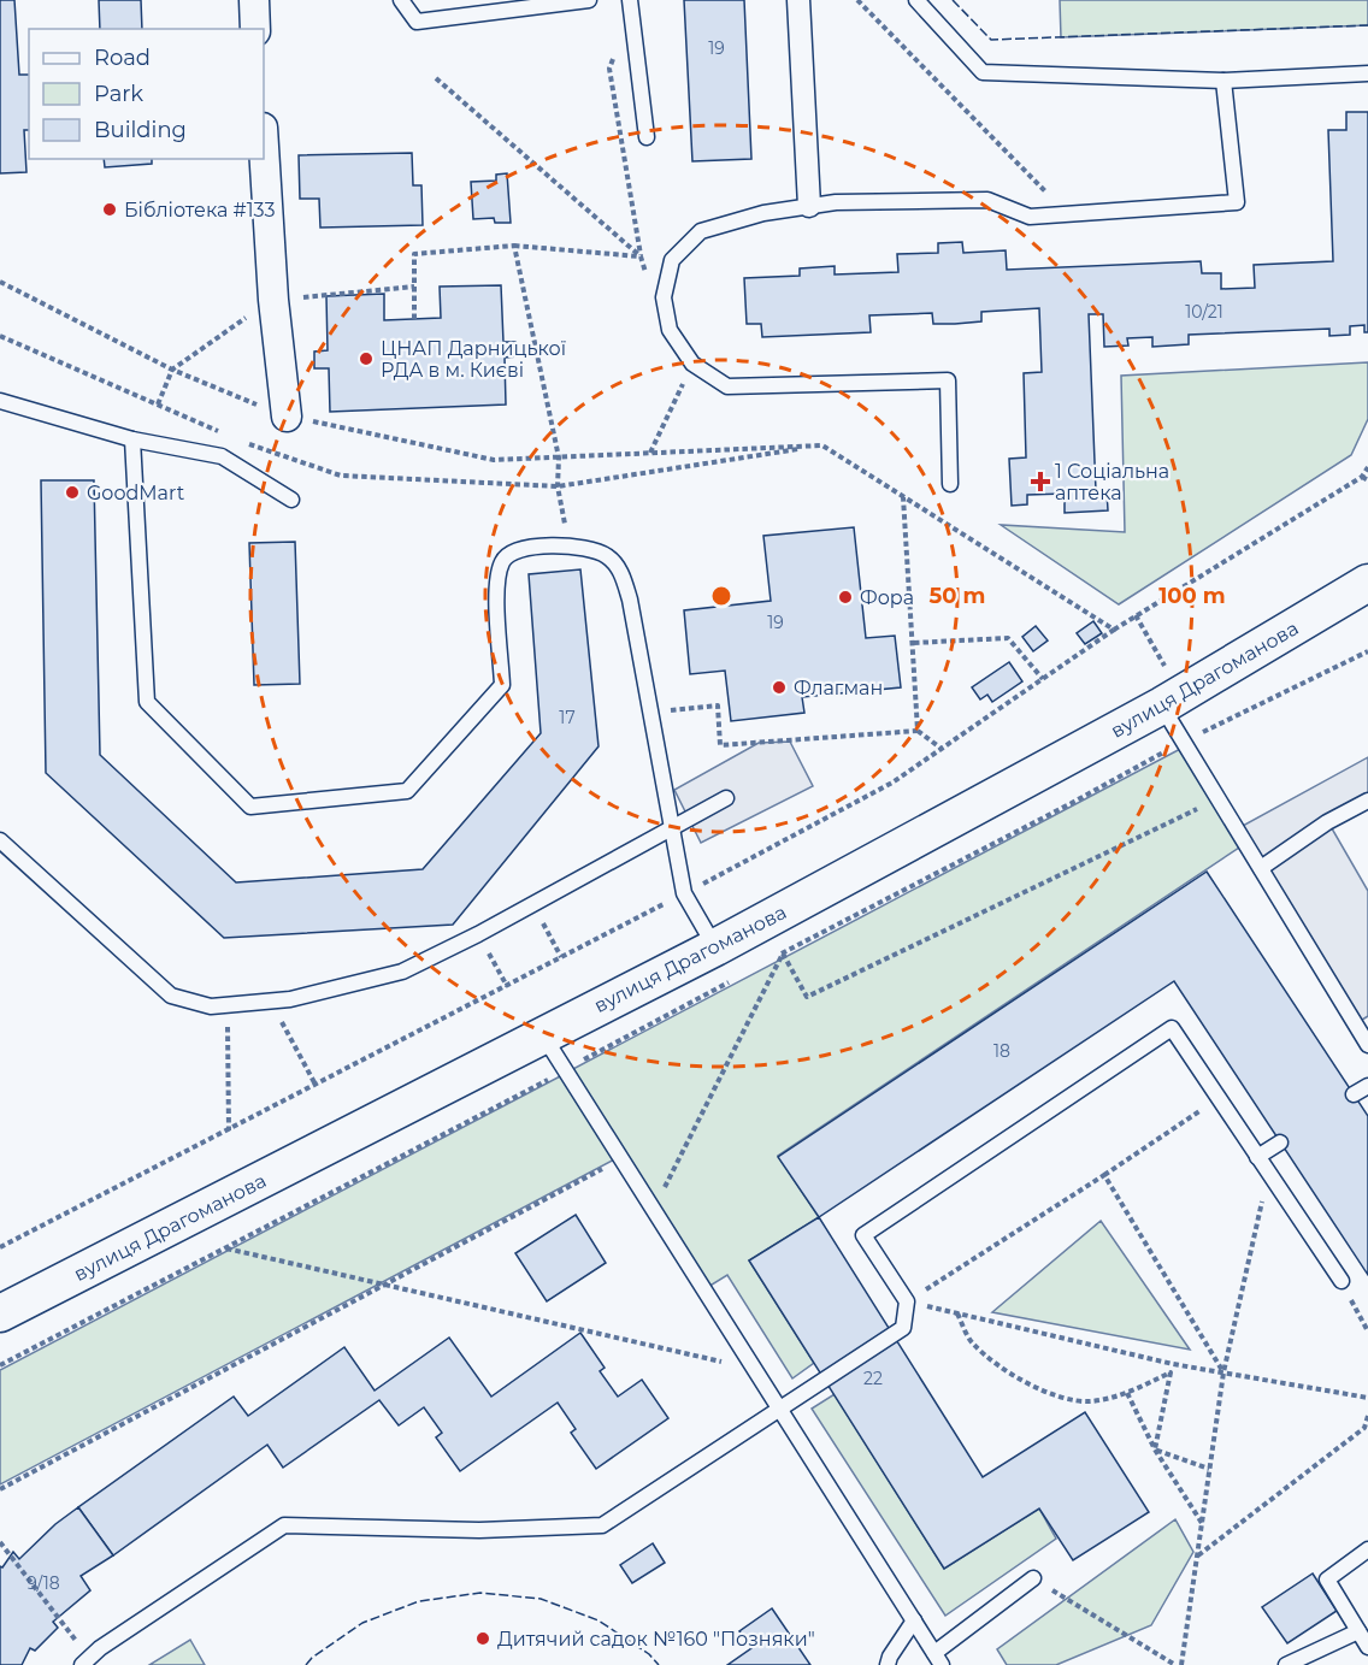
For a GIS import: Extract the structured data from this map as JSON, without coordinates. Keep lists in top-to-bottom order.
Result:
{
  "streets": {
    "street": ["вулиця Драгоманова"]
  },
  "places": {
    "other": [
      "Бібліотека #133",
      "ЦНАП Дарницької РДА в м. Києві",
      "GoodMart",
      "Фора",
      "Флагман",
      "Дитячий садок №160 \"Позняки\""
    ],
    "health": ["1 Соціальна аптека"]
  },
  "house_numbers": [
    "19",
    "10/21",
    "19",
    "17",
    "18",
    "22",
    "9/18"
  ],
  "legend": ["Road", "Park", "Building"],
  "rings": ["50 m", "100 m"]
}
